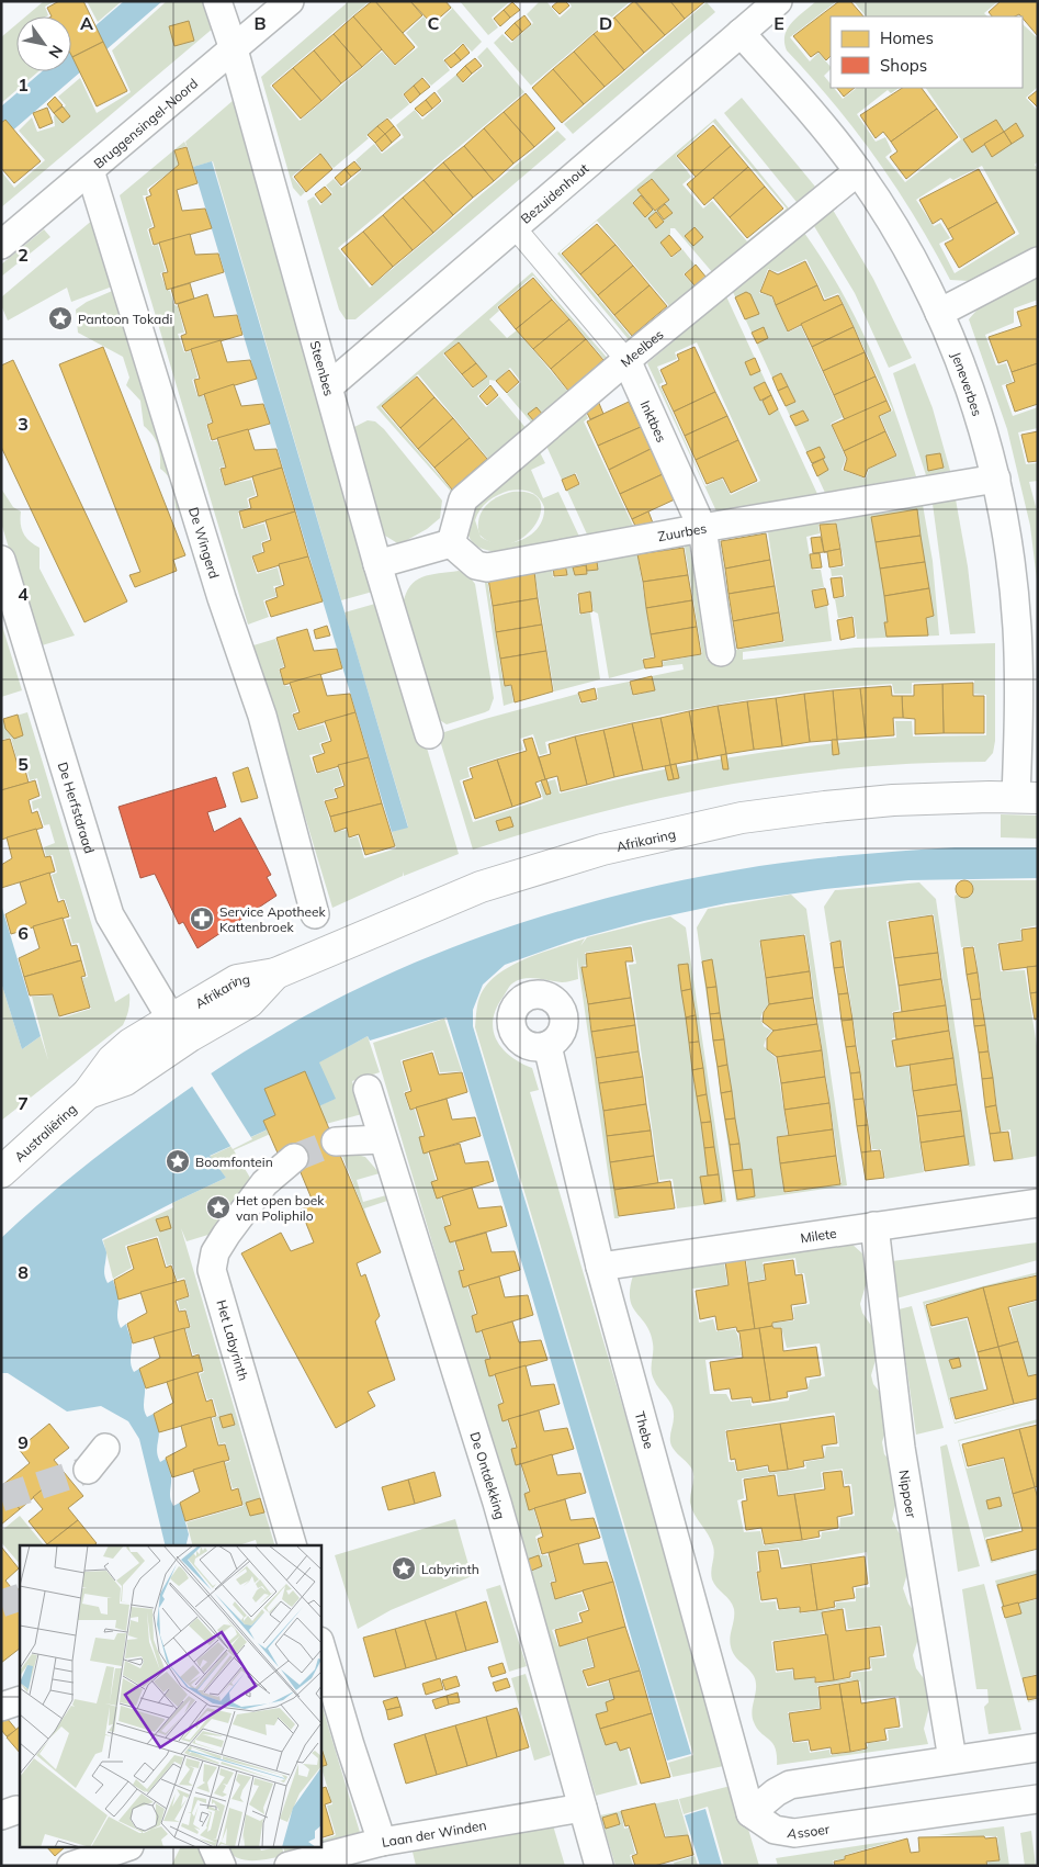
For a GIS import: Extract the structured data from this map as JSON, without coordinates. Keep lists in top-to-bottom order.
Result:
{
  "streets": {
    "street": [
      "Bruggensingel-Noord",
      "Bezuidenhout",
      "Meelbes",
      "Steenbes",
      "Jeneverbes",
      "Inktbes",
      "Zuurbes",
      "De Wingerd",
      "De Herfstdraad",
      "Afrikaring",
      "Australiëring",
      "Milete",
      "Het Labyrinth",
      "Thebe",
      "De Ontdekking",
      "Nippoer",
      "Assoer",
      "Laan der Winden"
    ]
  },
  "crossings": [
    ["Bruggensingel-Noord", "Steenbes"],
    ["Bruggensingel-Noord", "De Wingerd"],
    ["Bezuidenhout", "Steenbes"],
    ["Bezuidenhout", "Jeneverbes"],
    ["Bezuidenhout", "Inktbes"],
    ["Meelbes", "Jeneverbes"],
    ["Meelbes", "Inktbes"],
    ["Meelbes", "Zuurbes"],
    ["Jeneverbes", "Zuurbes"],
    ["Jeneverbes", "Afrikaring"],
    ["Inktbes", "Zuurbes"],
    ["De Herfstdraad", "Afrikaring"],
    ["De Herfstdraad", "Australiëring"],
    ["Afrikaring", "Australiëring"],
    ["Milete", "Thebe"],
    ["Milete", "Nippoer"],
    ["Thebe", "Assoer"],
    ["De Ontdekking", "Laan der Winden"]
  ],
  "places": {
    "place": [
      "Pantoon Tokadi",
      "Boomfontein",
      "Het open boek van Poliphilo",
      "Labyrinth"
    ],
    "pharmacy": ["Service Apotheek Kattenbroek"]
  },
  "legend": ["Homes", "Shops"],
  "north": "bottom right",
  "grid": {
    "columns": [
      "A",
      "B",
      "C",
      "D",
      "E"
    ],
    "rows": [
      "1",
      "2",
      "3",
      "4",
      "5",
      "6",
      "7",
      "8",
      "9"
    ]
  }
}
